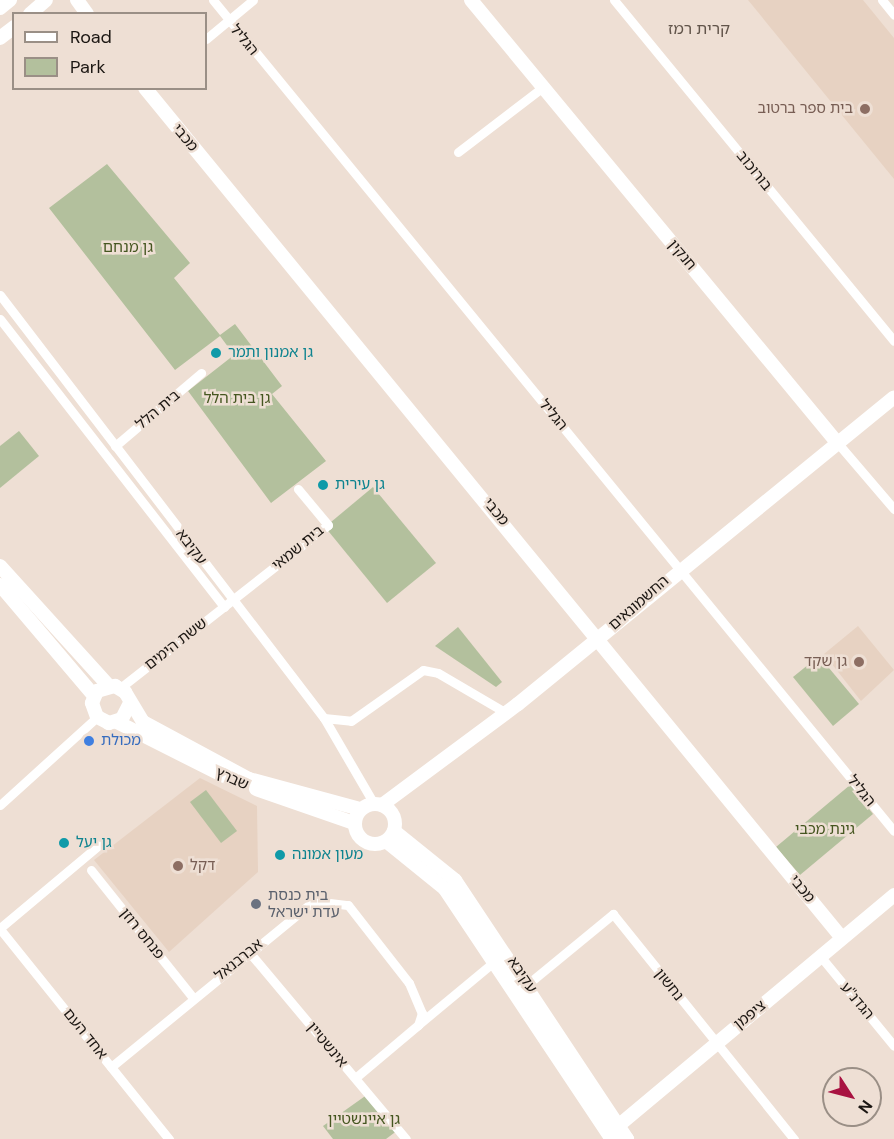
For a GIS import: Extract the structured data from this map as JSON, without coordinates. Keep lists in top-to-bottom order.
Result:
{
  "streets": {
    "street": [
      "הגליל",
      "מכבי",
      "בורוכוב",
      "חנקין",
      "בית הלל",
      "עקיבא",
      "בית שמאי",
      "החשמונאים",
      "ששת הימים",
      "שברץ",
      "פנחס רוזן",
      "אברבנאל",
      "נחשון",
      "הגדנ''ע",
      "ציפמן",
      "אחד העם",
      "אינשטיין"
    ]
  },
  "crossings": [
    ["הגליל", "החשמונאים"],
    ["מכבי", "החשמונאים"],
    ["מכבי", "ציפמן"],
    ["חנקין", "החשמונאים"],
    ["בית הלל", "עקיבא"],
    ["עקיבא", "בית שמאי"],
    ["עקיבא", "החשמונאים"],
    ["עקיבא", "ששת הימים"],
    ["עקיבא", "שברץ"],
    ["עקיבא", "נחשון"],
    ["עקיבא", "ציפמן"],
    ["בית שמאי", "ששת הימים"],
    ["החשמונאים", "שברץ"],
    ["ששת הימים", "שברץ"],
    ["פנחס רוזן", "אברבנאל"],
    ["אברבנאל", "אחד העם"],
    ["אברבנאל", "אינשטיין"],
    ["נחשון", "ציפמן"],
    ["הגדנ''ע", "ציפמן"]
  ],
  "districts": ["קרית רמז"],
  "parks": [
    "גן מנחם",
    "גן בית הלל",
    "גינת מכבי",
    "גן איינשטיין"
  ],
  "places": [
    "בית ספר ברטוב",
    "גן אמנון ותמר",
    "גן עירית",
    "גן שקד",
    "מכולת",
    "גן יעל",
    "מעון אמונה",
    "דקל",
    "בית כנסת עדת ישראל"
  ],
  "legend": ["Road", "Park"],
  "north": "bottom right"
}
